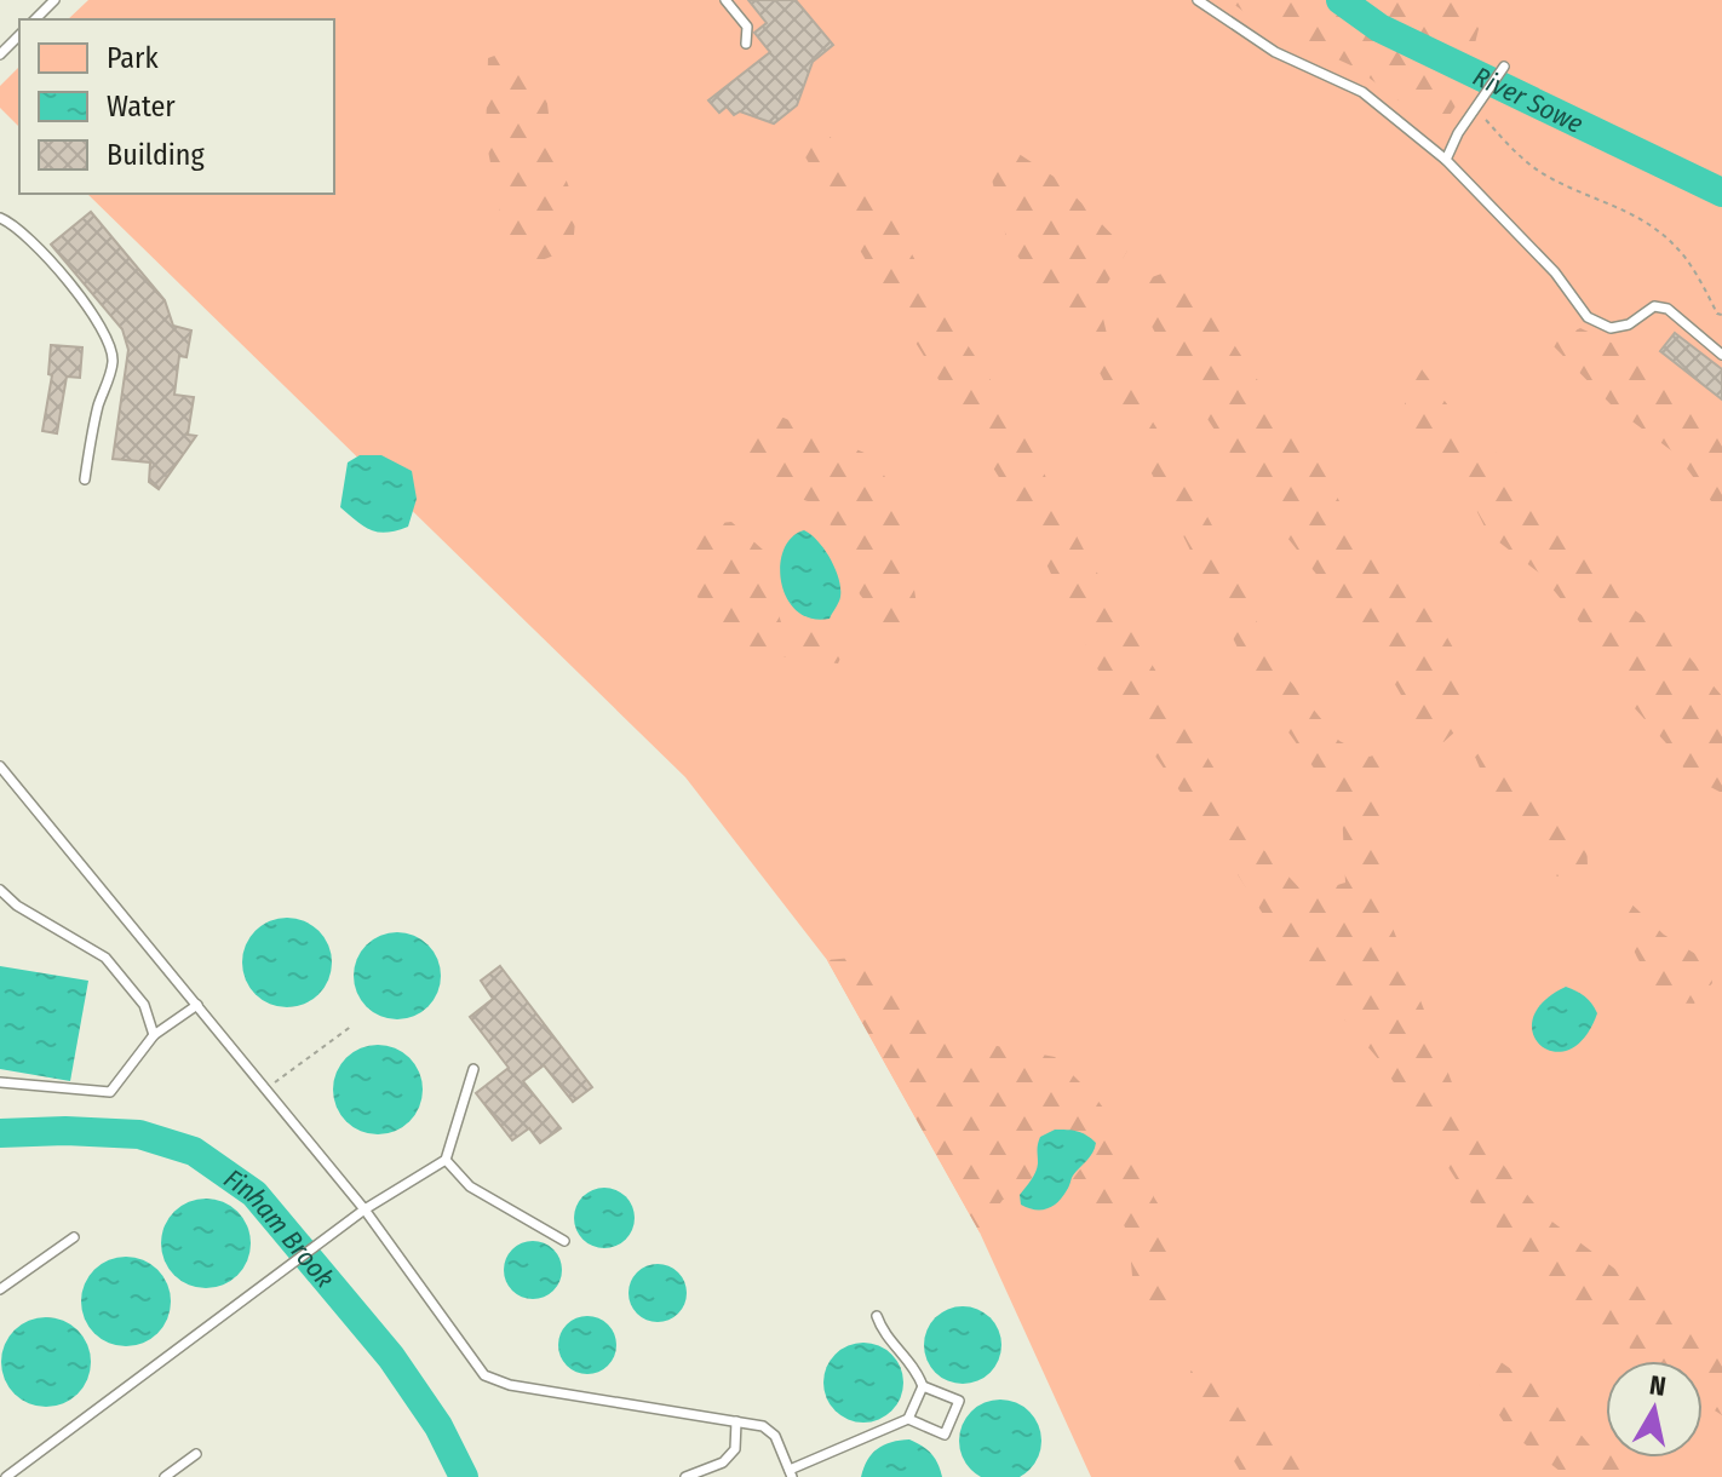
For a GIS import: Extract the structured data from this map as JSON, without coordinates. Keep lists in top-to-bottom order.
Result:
{
  "water": ["River Sowe", "Finham Brook"],
  "legend": ["Park", "Water", "Building"],
  "north": "top"
}
